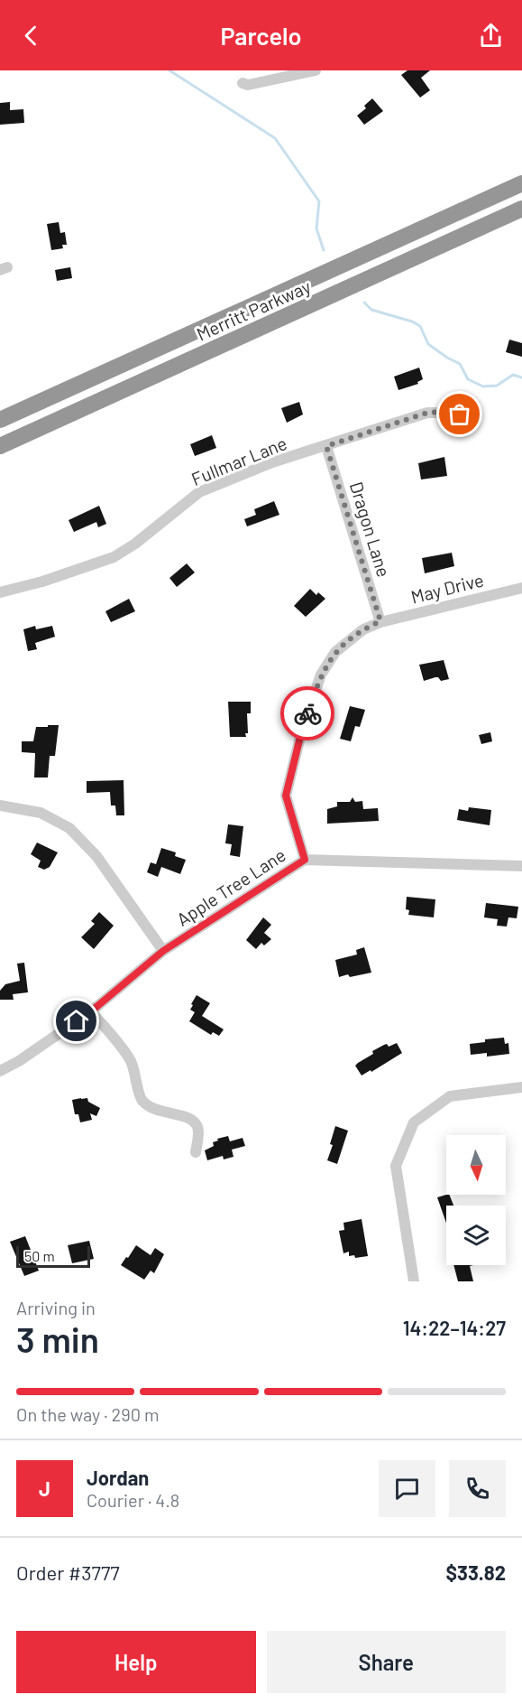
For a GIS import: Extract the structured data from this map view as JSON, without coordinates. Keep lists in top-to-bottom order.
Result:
{
  "streets": {
    "highway": ["Merritt Parkway"],
    "street": [
      "Fullmar Lane",
      "Dragon Lane",
      "May Drive",
      "Apple Tree Lane"
    ]
  },
  "crossings": [
    ["Fullmar Lane", "Dragon Lane"],
    ["Dragon Lane", "May Drive"],
    ["May Drive", "Apple Tree Lane"]
  ],
  "scale_bar": "50 m",
  "north": "bottom",
  "page": {
    "header": "Parcelo",
    "scale": "50 m",
    "heading": ["3 min", "Arriving in", "14:22–14:27"],
    "panel": [
      "Jordan",
      "Courier · 4.8",
      "Order #3777",
      "$33.82"
    ],
    "bar": "On the way · 290 m",
    "round": "J",
    "buttons": ["Help", "Share"]
  }
}
